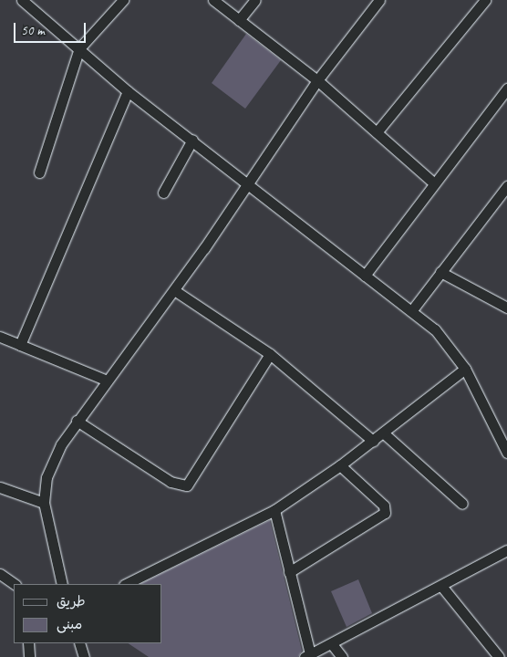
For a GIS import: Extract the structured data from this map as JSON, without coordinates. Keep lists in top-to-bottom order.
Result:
{
  "legend": ["طريق", "مبنى"],
  "scale_bar": "50 m"
}
